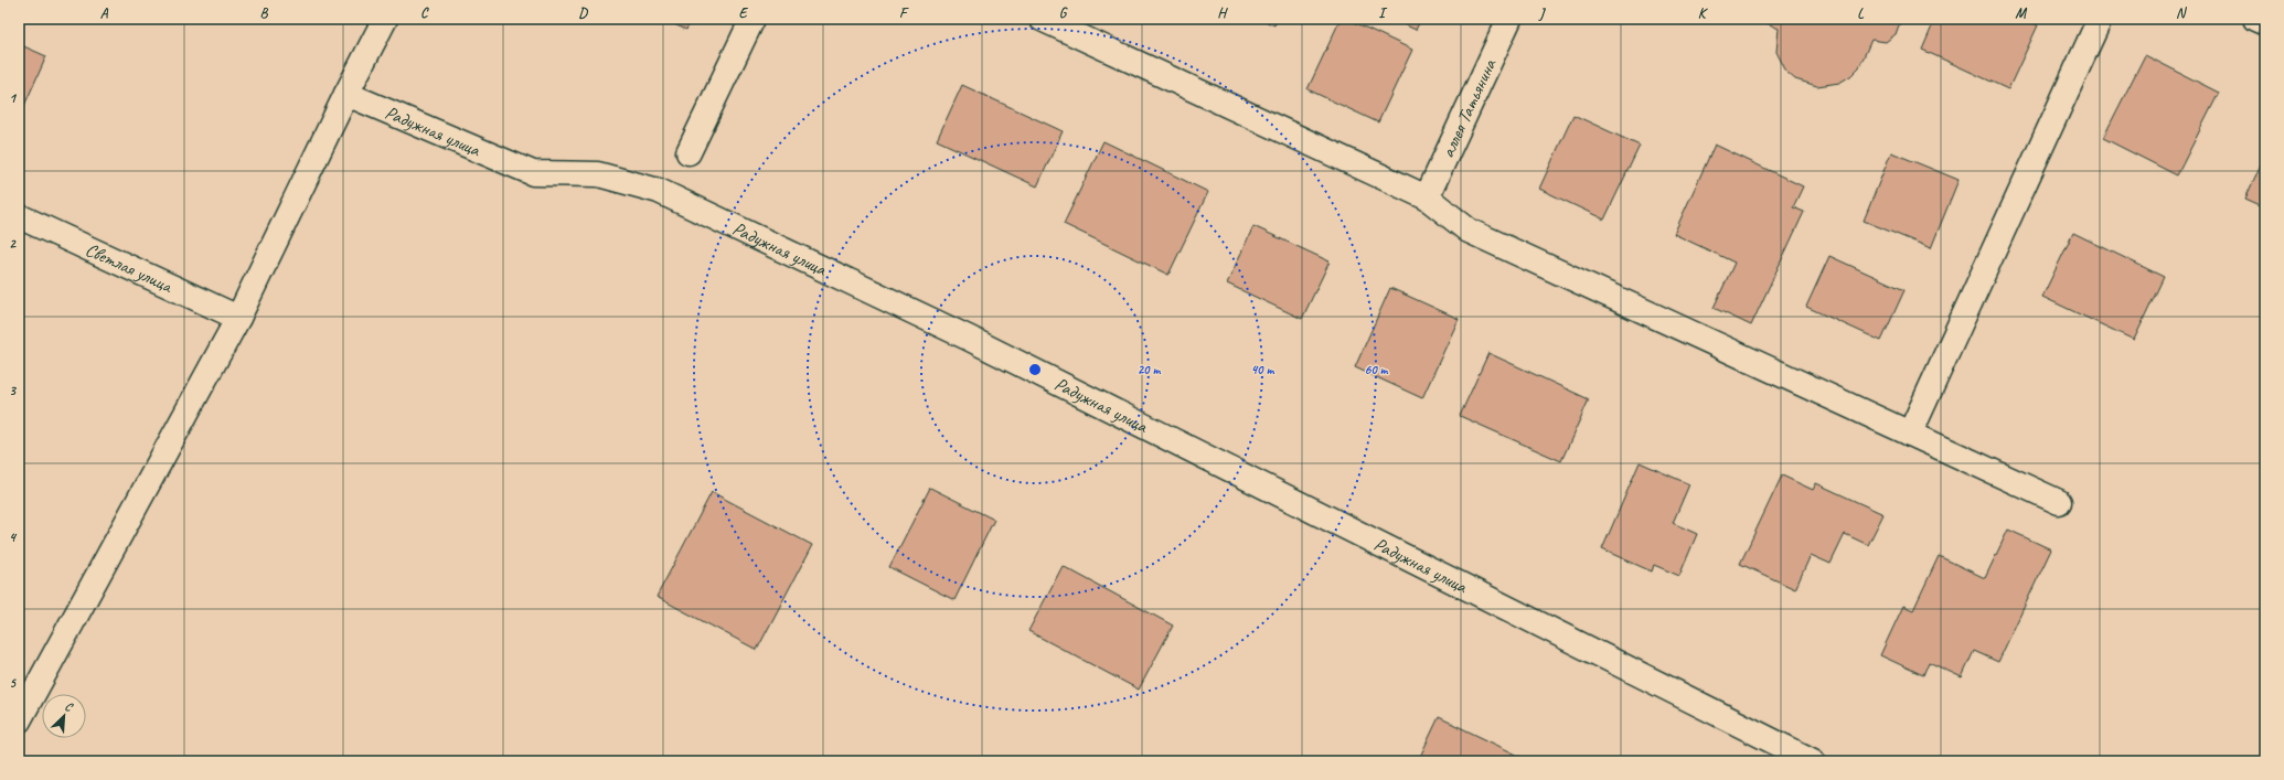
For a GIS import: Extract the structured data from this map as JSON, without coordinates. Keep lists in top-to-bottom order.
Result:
{
  "streets": {
    "street": ["аллея Татьянина", "Радужная улица", "Светлая улица"]
  },
  "north": "top right",
  "grid": {
    "columns": [
      "A",
      "B",
      "C",
      "D",
      "E",
      "F",
      "G",
      "H",
      "I",
      "J",
      "K",
      "L",
      "M",
      "N"
    ],
    "rows": [
      "1",
      "2",
      "3",
      "4",
      "5"
    ]
  },
  "rings": ["20 m", "40 m", "60 m"]
}
